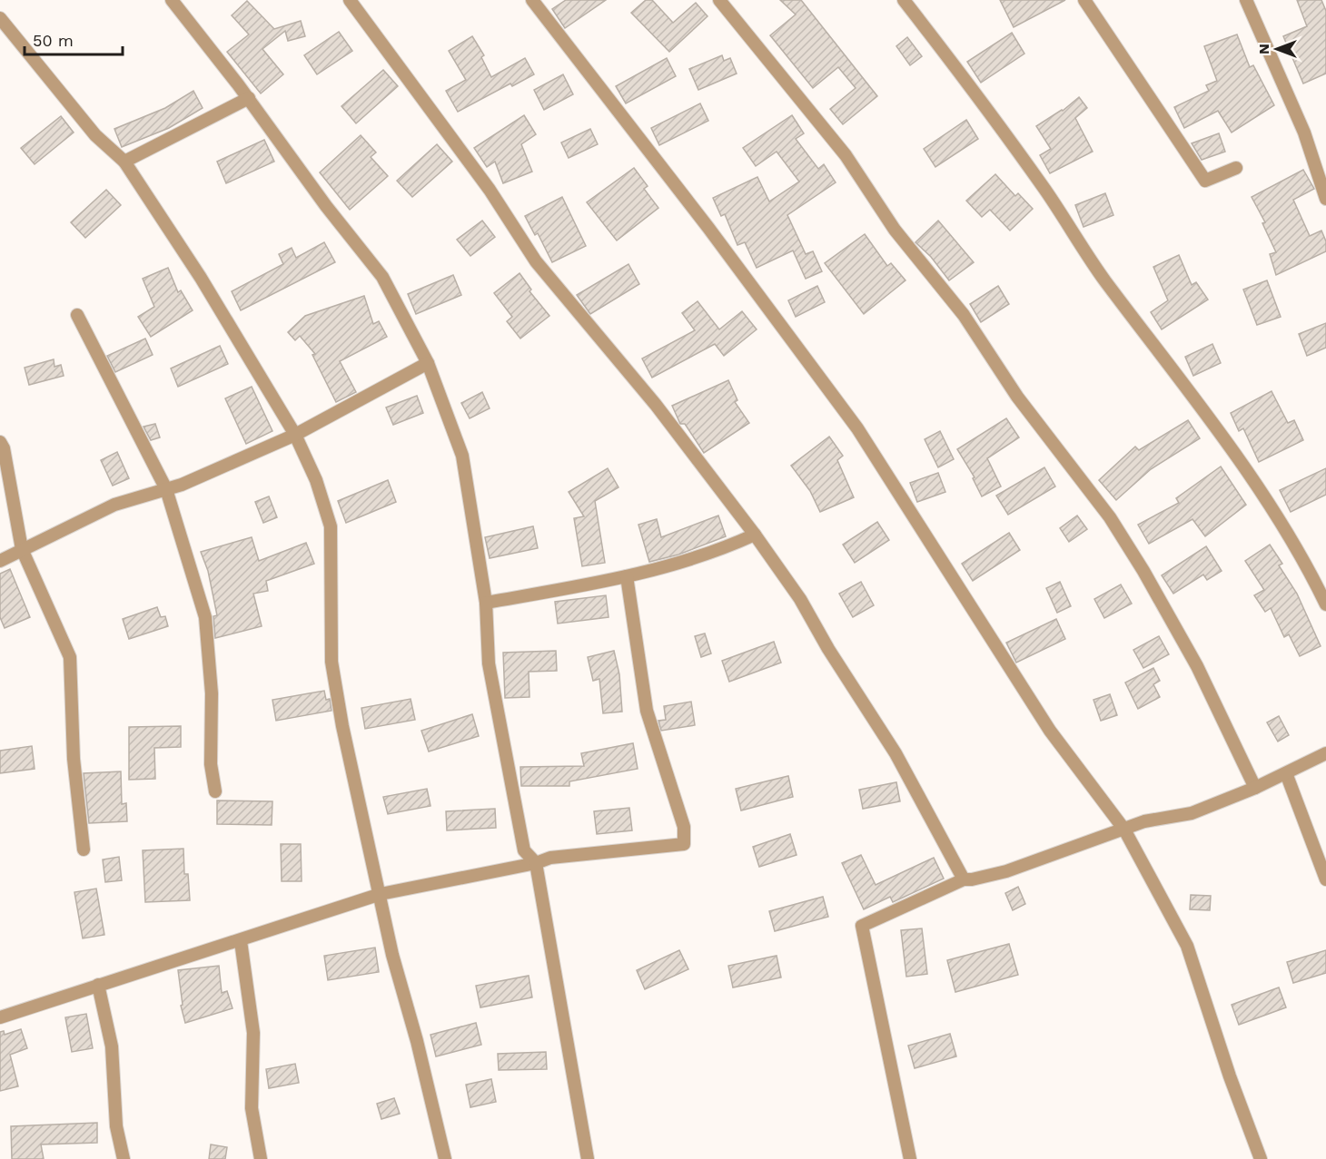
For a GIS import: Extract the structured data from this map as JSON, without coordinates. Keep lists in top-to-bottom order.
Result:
{
  "scale_bar": "50 m",
  "north": "left"
}
